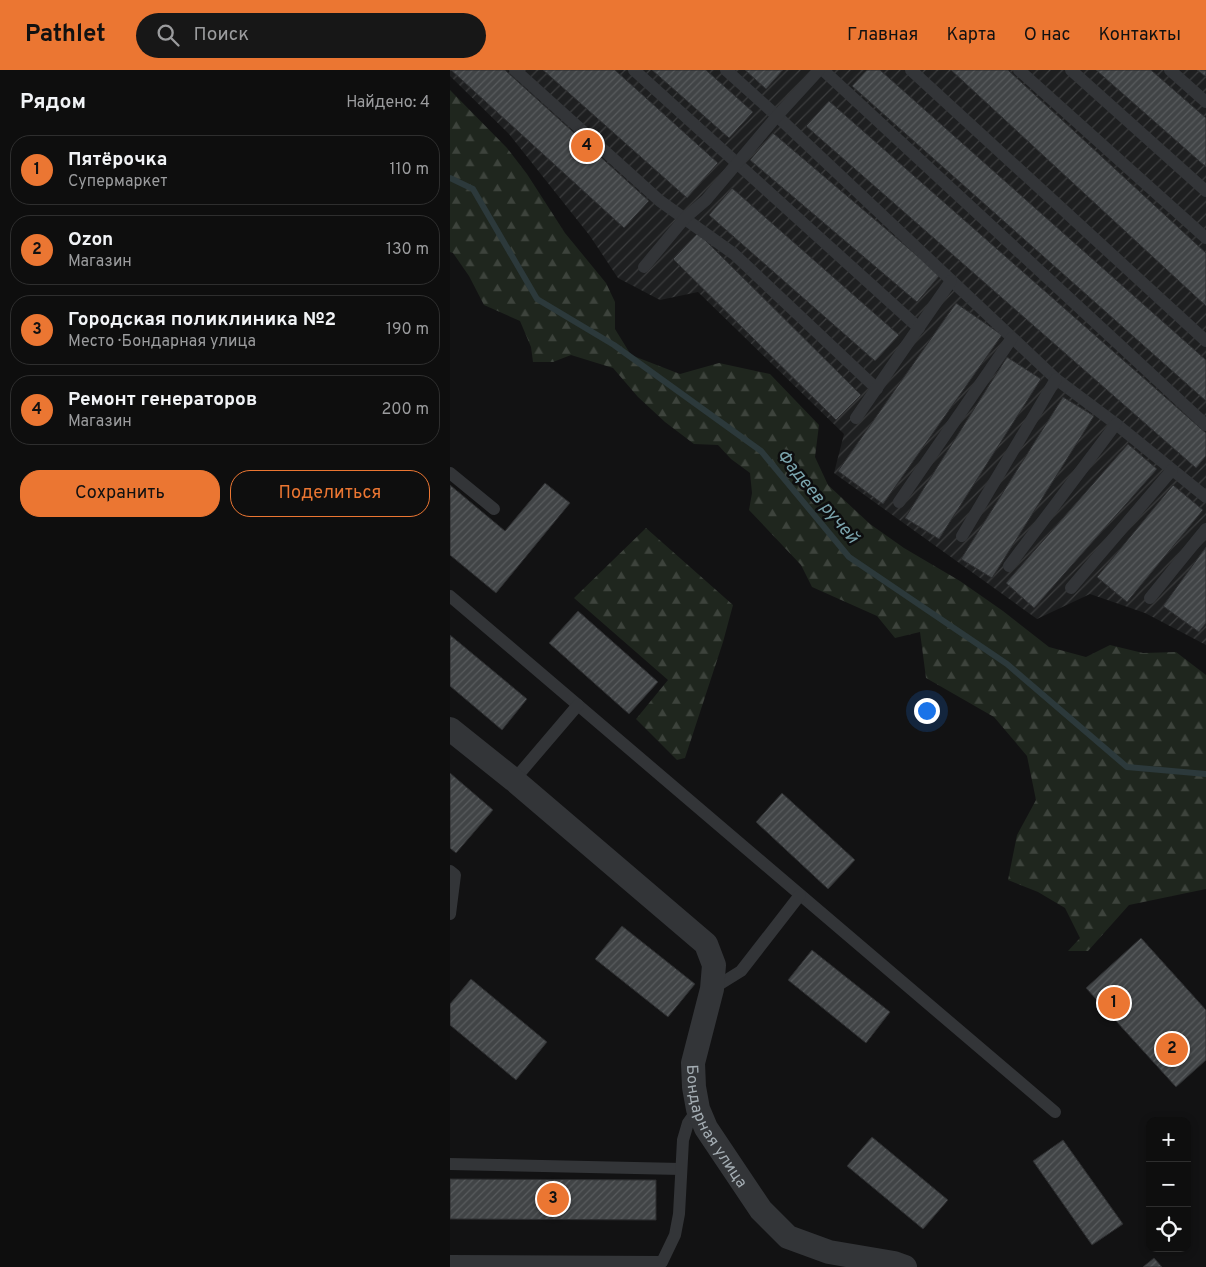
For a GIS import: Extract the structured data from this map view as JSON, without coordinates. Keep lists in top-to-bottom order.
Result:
{
  "streets": {
    "street": ["Бондарная улица"]
  },
  "water": ["Фадеев ручей"],
  "page": {
    "header": "Pathlet",
    "search": "Поиск",
    "nav": [
      "Главная",
      "Карта",
      "О нас",
      "Контакты"
    ],
    "heading": ["Рядом", "Найдено: 4"],
    "pins": [
      "4",
      "1",
      "2",
      "3"
    ],
    "list": [
      {
        "mark": "1",
        "name": "Пятёрочка",
        "note": "Супермаркет",
        "value": "110 m"
      },
      {
        "mark": "2",
        "name": "Ozon",
        "note": "Магазин",
        "value": "130 m"
      },
      {
        "mark": "3",
        "name": "Городская поликлиника №2",
        "note": "Место · Бондарная улица",
        "value": "190 m"
      },
      {
        "mark": "4",
        "name": "Ремонт генераторов",
        "note": "Магазин",
        "value": "200 m"
      }
    ],
    "buttons": ["Сохранить", "Поделиться"],
    "map_buttons": ["+", "−"]
  }
}
